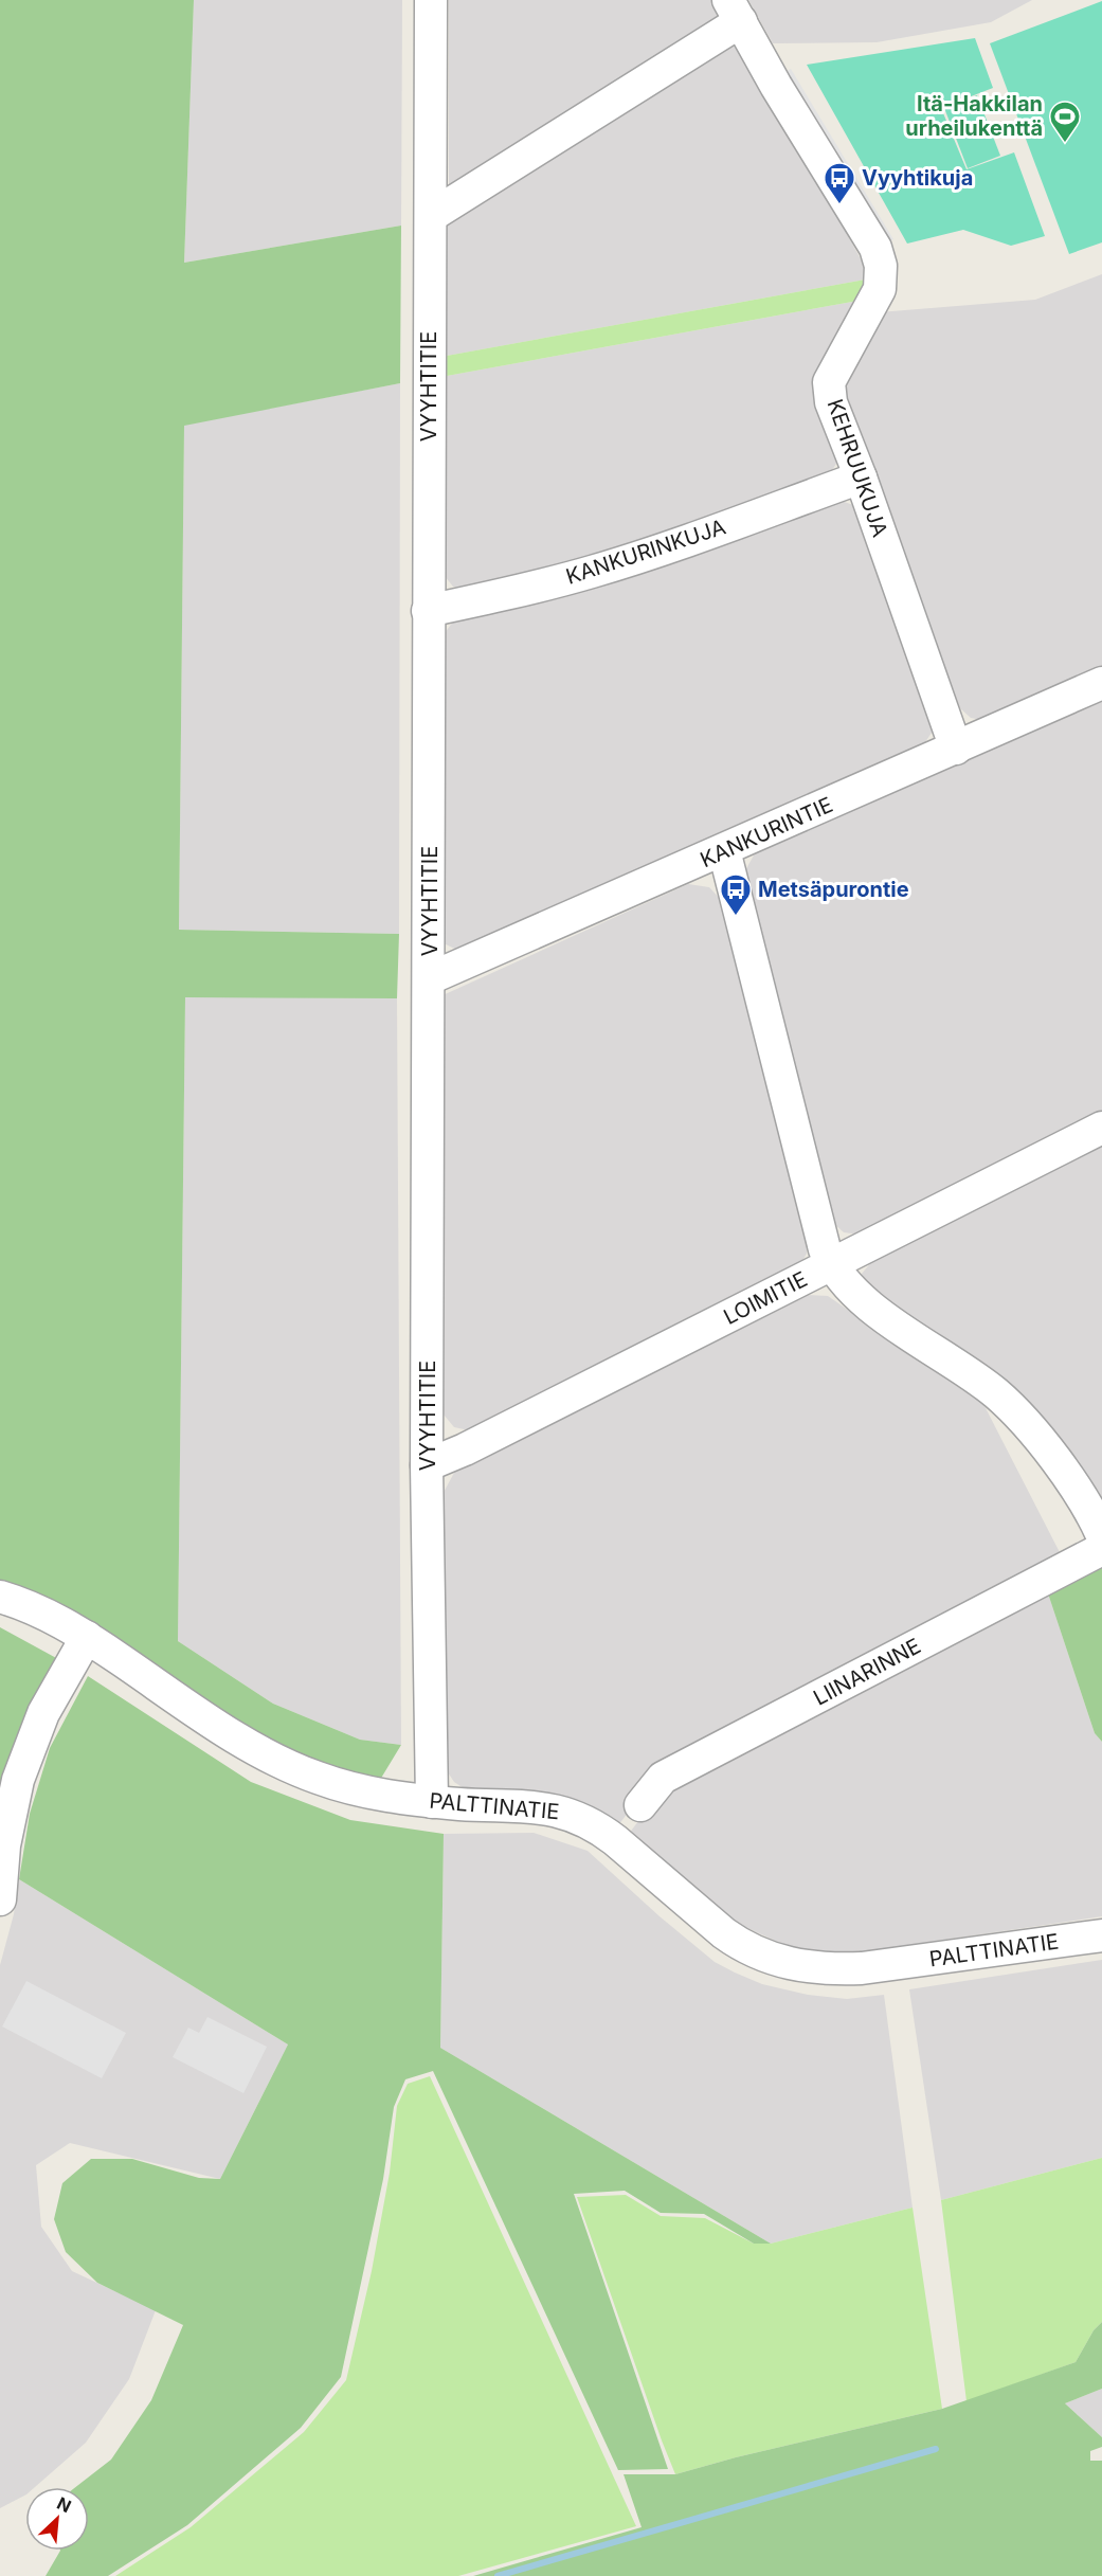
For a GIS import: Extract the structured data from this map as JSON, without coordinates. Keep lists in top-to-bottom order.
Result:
{
  "streets": {
    "street": [
      "VYYHTITIE",
      "KEHRUUKUJA",
      "KANKURINKUJA",
      "KANKURINTIE",
      "LOIMITIE",
      "LIINARINNE",
      "PALTTINATIE"
    ]
  },
  "crossings": [
    ["VYYHTITIE", "KANKURINKUJA"],
    ["VYYHTITIE", "KANKURINTIE"],
    ["VYYHTITIE", "LOIMITIE"],
    ["VYYHTITIE", "PALTTINATIE"],
    ["KEHRUUKUJA", "KANKURINKUJA"],
    ["KEHRUUKUJA", "KANKURINTIE"]
  ],
  "places": {
    "sports": ["Itä-Hakkilan urheilukenttä"],
    "bus stop": ["Vyyhtikuja", "Metsäpurontie"]
  },
  "north": "top right"
}
